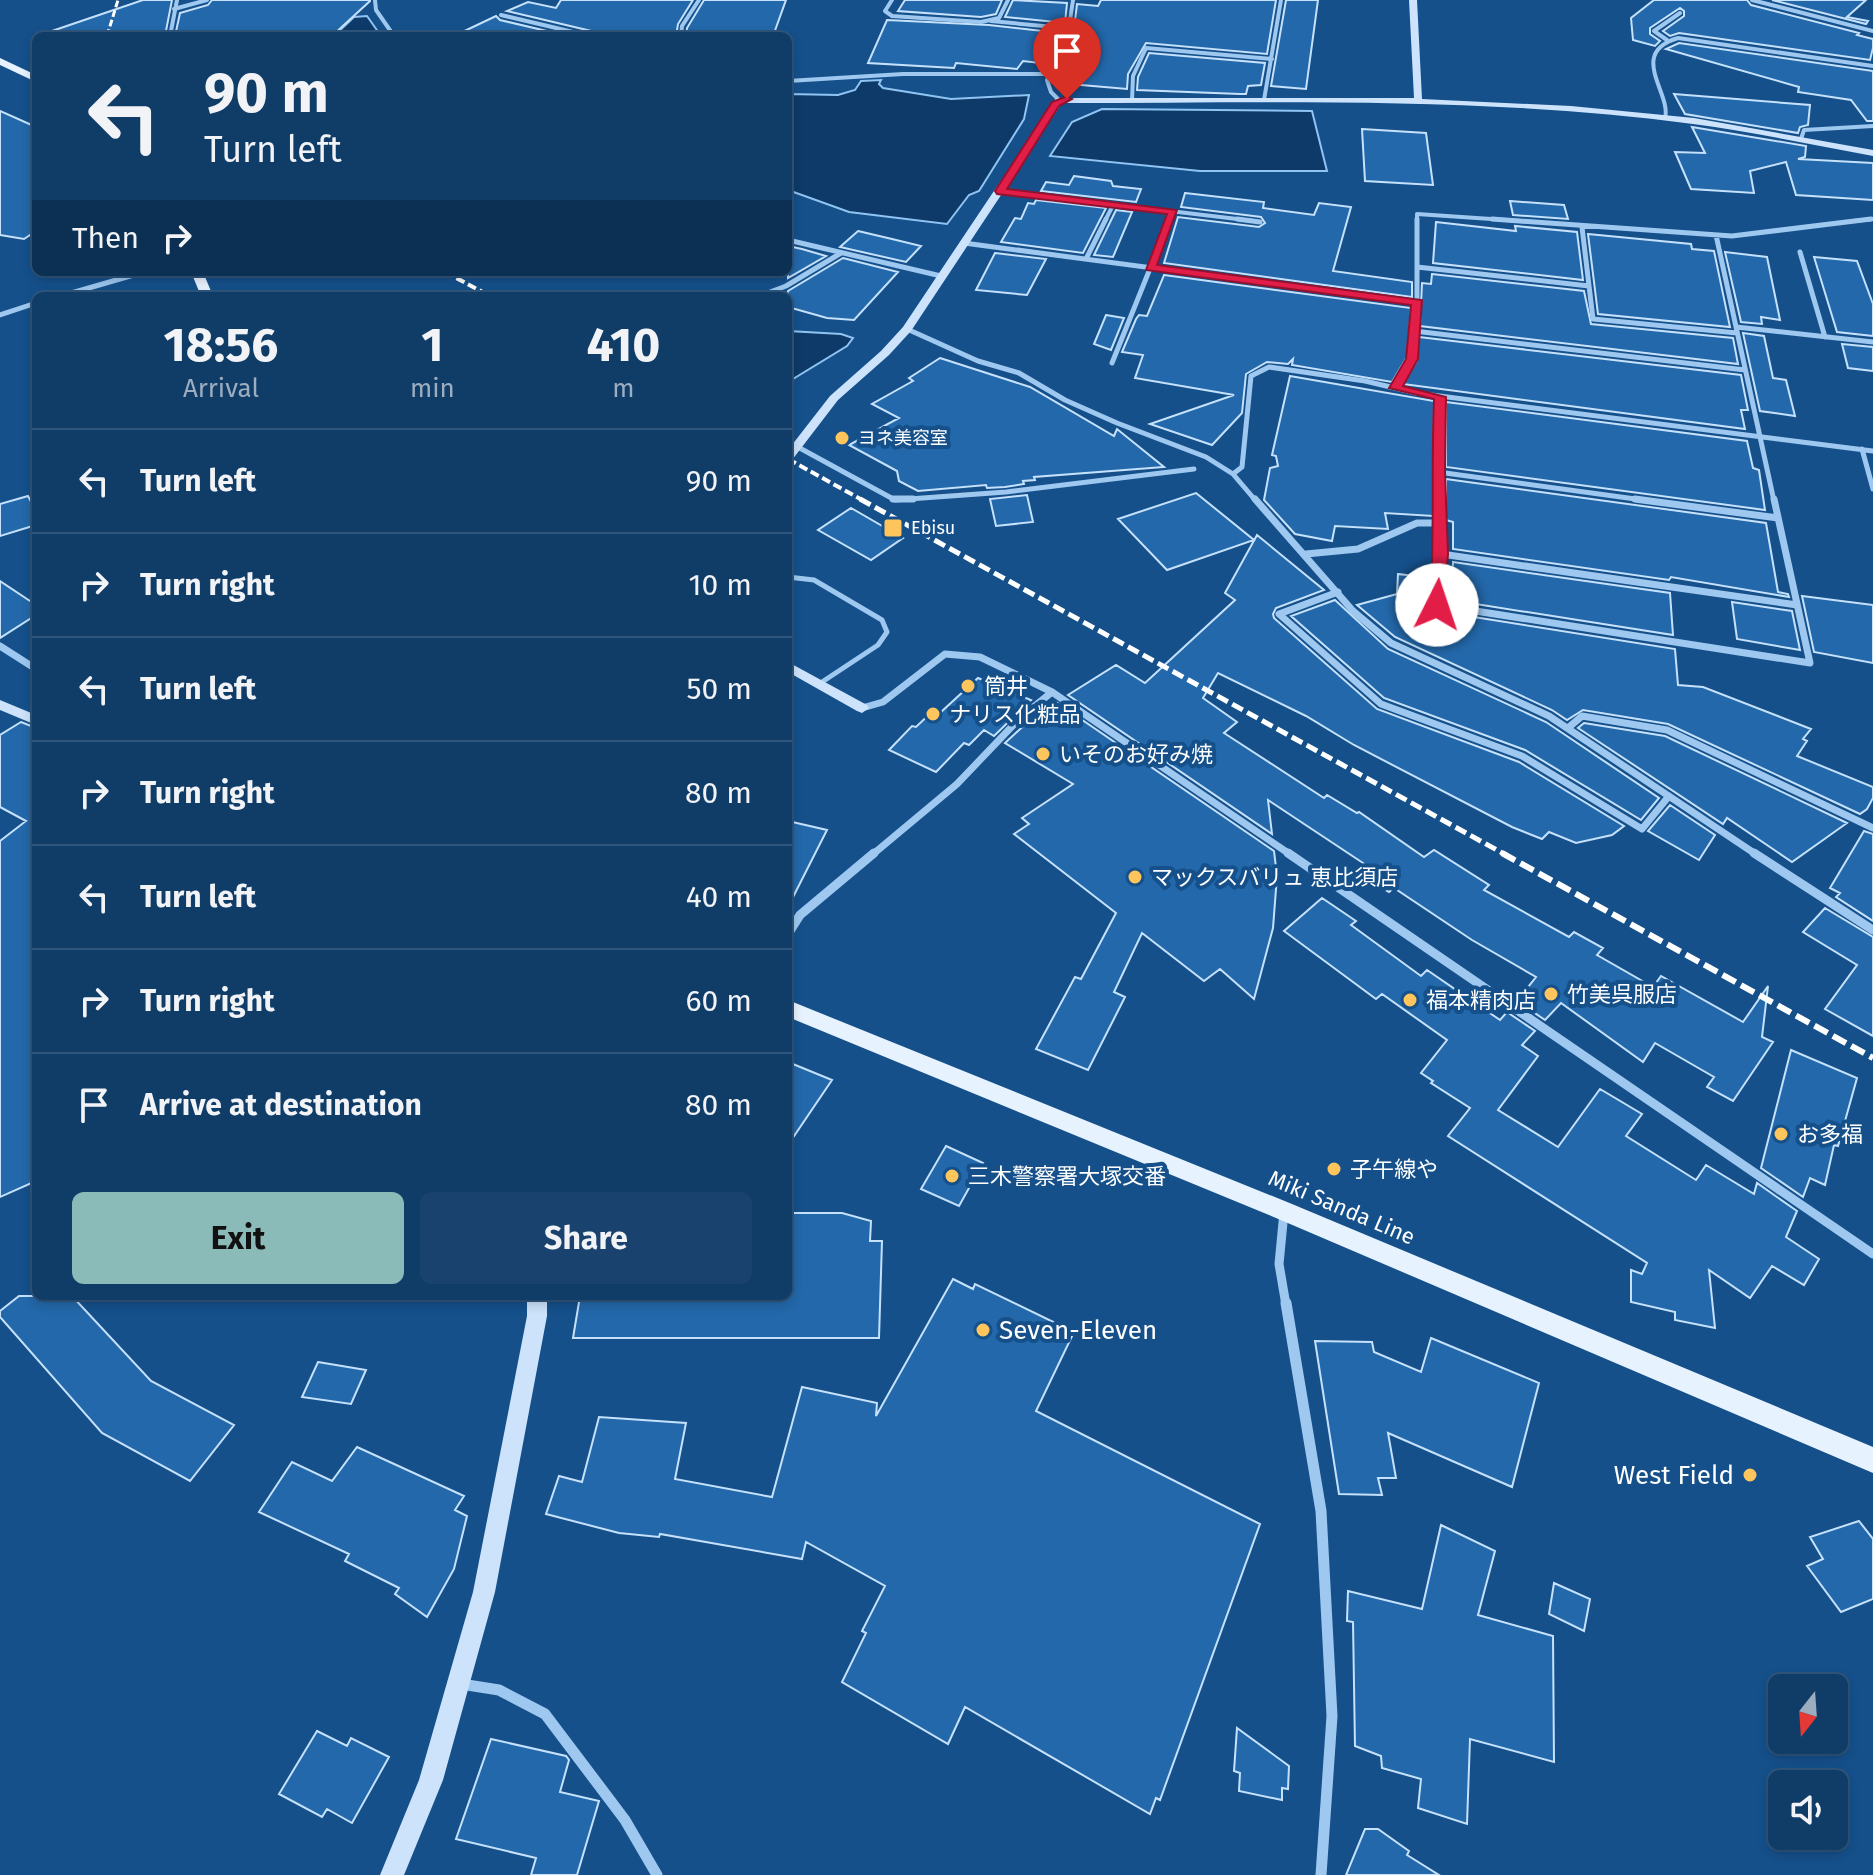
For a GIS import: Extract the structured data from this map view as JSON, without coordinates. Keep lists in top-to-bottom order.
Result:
{
  "streets": {
    "main road": ["Miki Sanda Line"]
  },
  "places": {
    "other": [
      "ヨネ美容室",
      "筒井",
      "ナリス化粧品",
      "いそのお好み焼",
      "マックスバリュ 恵比須店",
      "竹美呉服店",
      "福本精肉店",
      "お多福",
      "子午線や",
      "三木警察署大塚交番",
      "Seven-Eleven",
      "West Field"
    ],
    "transit": ["Ebisu"]
  },
  "north": "bottom",
  "page": {
    "turn": ["90 m", "Turn left"],
    "then": "Then",
    "eta": [
      "18:56",
      "Arrival",
      "1",
      "min",
      "410",
      "m"
    ],
    "list": [
      {
        "name": "Turn left",
        "value": "90 m"
      },
      {
        "name": "Turn right",
        "value": "10 m"
      },
      {
        "name": "Turn left",
        "value": "50 m"
      },
      {
        "name": "Turn right",
        "value": "80 m"
      },
      {
        "name": "Turn left",
        "value": "40 m"
      },
      {
        "name": "Turn right",
        "value": "60 m"
      },
      {
        "name": "Arrive at destination",
        "value": "80 m"
      }
    ],
    "buttons": ["Exit", "Share"]
  }
}
